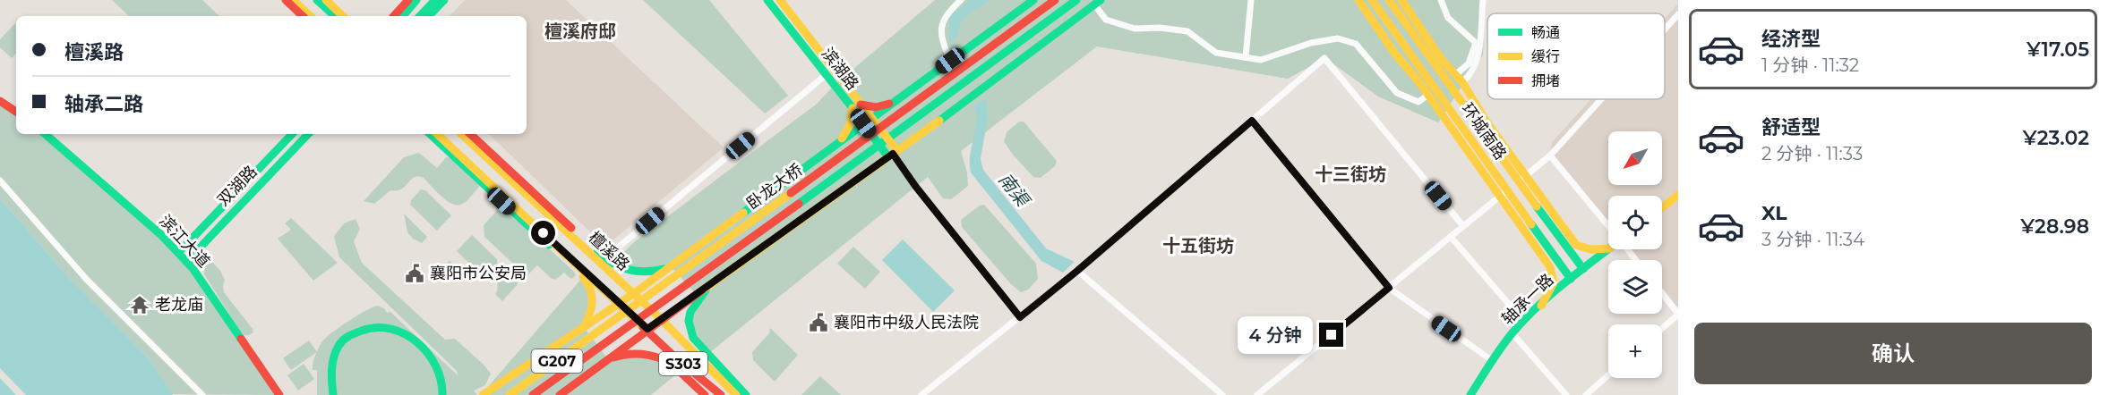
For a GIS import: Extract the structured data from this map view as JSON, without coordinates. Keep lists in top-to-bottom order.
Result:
{
  "streets": {
    "main road": [
      "滨湖路",
      "环城南路",
      "双湖路",
      "卧龙大桥",
      "滨江大道",
      "檀溪路",
      "轴承一路",
      "G207",
      "S303"
    ]
  },
  "crossings": [
    ["环城南路", "轴承一路"],
    ["双湖路", "滨江大道"]
  ],
  "districts": ["檀溪府邸", "十三街坊", "十五街坊"],
  "water": ["南渠"],
  "places": {
    "public building": ["襄阳市公安局", "襄阳市中级人民法院"],
    "temple": ["老龙庙"]
  },
  "legend": ["畅通", "缓行", "拥堵"],
  "north": "bottom left",
  "page": {
    "list": [
      {
        "name": "经济型",
        "note": "1 分钟 · 11:32",
        "value": "¥17.05"
      },
      {
        "name": "舒适型",
        "note": "2 分钟 · 11:33",
        "value": "¥23.02"
      },
      {
        "name": "XL",
        "note": "3 分钟 · 11:34",
        "value": "¥28.98"
      }
    ],
    "banner": ["檀溪路", "轴承二路"],
    "map_buttons": "+",
    "buttons": "确认",
    "bubble": "4 分钟"
  }
}
